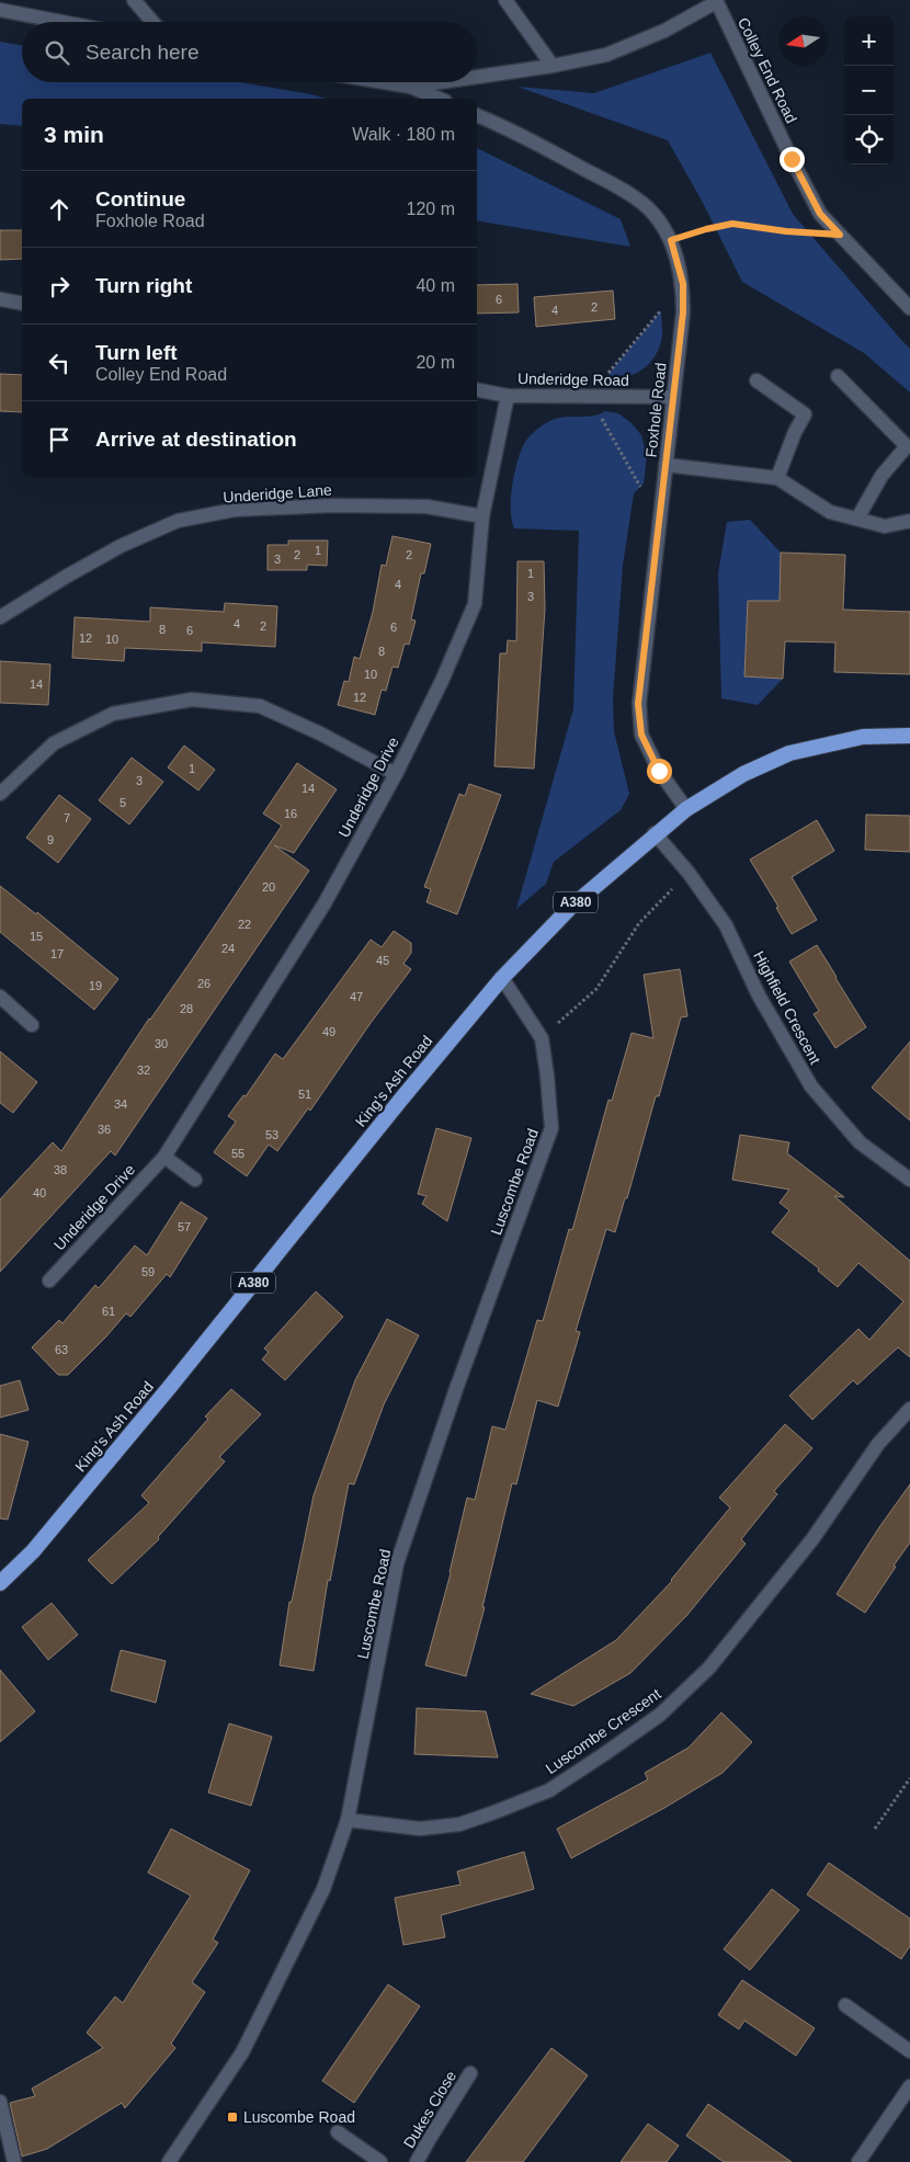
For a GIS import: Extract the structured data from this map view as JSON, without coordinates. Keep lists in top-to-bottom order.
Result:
{
  "streets": {
    "highway": ["A380", "King's Ash Road"],
    "street": [
      "Colley End Road",
      "Underidge Road",
      "Foxhole Road",
      "Underidge Lane",
      "Underidge Drive",
      "Highfield Crescent",
      "Luscombe Road",
      "Luscombe Crescent",
      "Dukes Close"
    ]
  },
  "crossings": [
    ["Underidge Road", "Foxhole Road"],
    ["Underidge Road", "Underidge Drive"],
    ["Foxhole Road", "King's Ash Road"],
    ["Underidge Lane", "Underidge Drive"],
    ["Highfield Crescent", "King's Ash Road"],
    ["King's Ash Road", "Luscombe Road"],
    ["Luscombe Road", "Luscombe Crescent"]
  ],
  "places": {
    "transit": ["Luscombe Road"]
  },
  "house_numbers": [
    "6",
    "2",
    "4",
    "1",
    "2",
    "2",
    "3",
    "1",
    "4",
    "3",
    "4",
    "2",
    "6",
    "8",
    "6",
    "12",
    "10",
    "8",
    "10",
    "14",
    "12",
    "1",
    "3",
    "14",
    "5",
    "16",
    "7",
    "9",
    "20",
    "22",
    "15",
    "24",
    "17",
    "45",
    "26",
    "19",
    "47",
    "28",
    "49",
    "30",
    "32",
    "51",
    "34",
    "36",
    "53",
    "55",
    "38",
    "40",
    "57",
    "59",
    "61",
    "63"
  ],
  "north": "left",
  "page": {
    "map_buttons": ["+", "−"],
    "search": "Search here",
    "heading": ["3 min", "Walk · 180 m"],
    "list": [
      ["Continue", "Foxhole Road", "120 m"],
      ["Turn right", "40 m"],
      ["Turn left", "Colley End Road", "20 m"],
      "Arrive at destination"
    ]
  }
}
